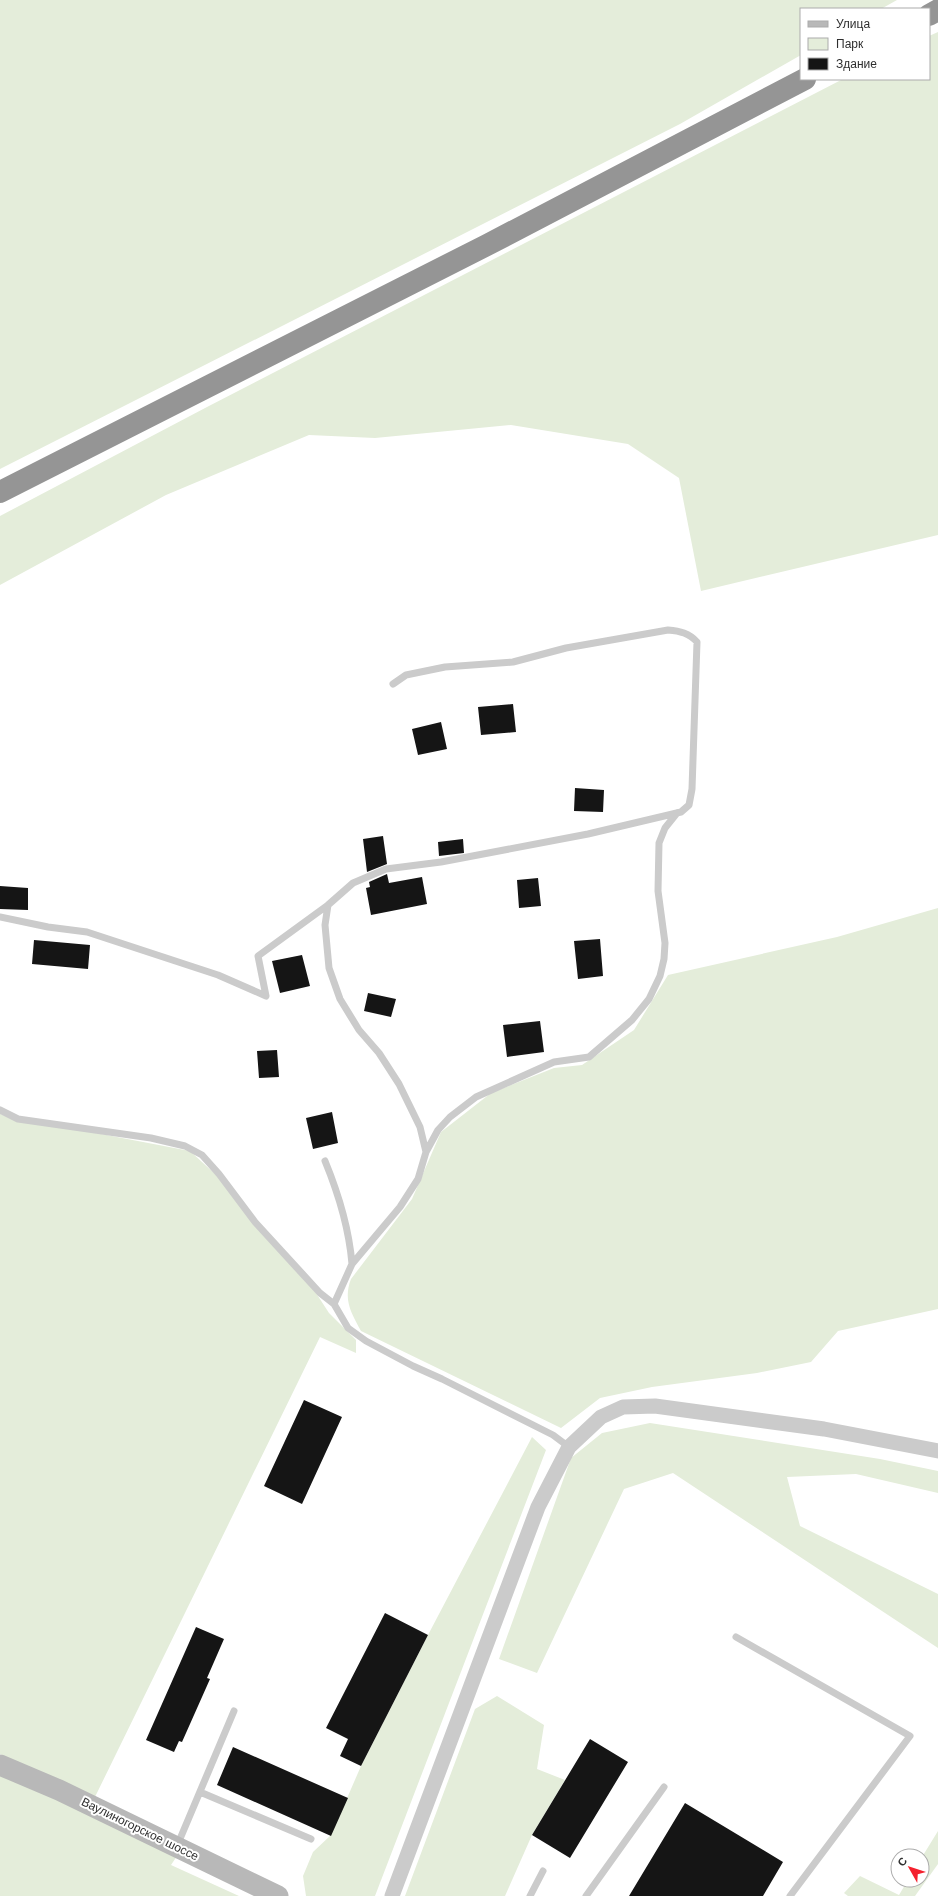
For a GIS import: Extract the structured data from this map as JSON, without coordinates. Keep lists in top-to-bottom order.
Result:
{
  "streets": {
    "street": ["Ваулиногорское шоссе"]
  },
  "legend": ["Улица", "Парк", "Здание"],
  "north": "top left"
}
